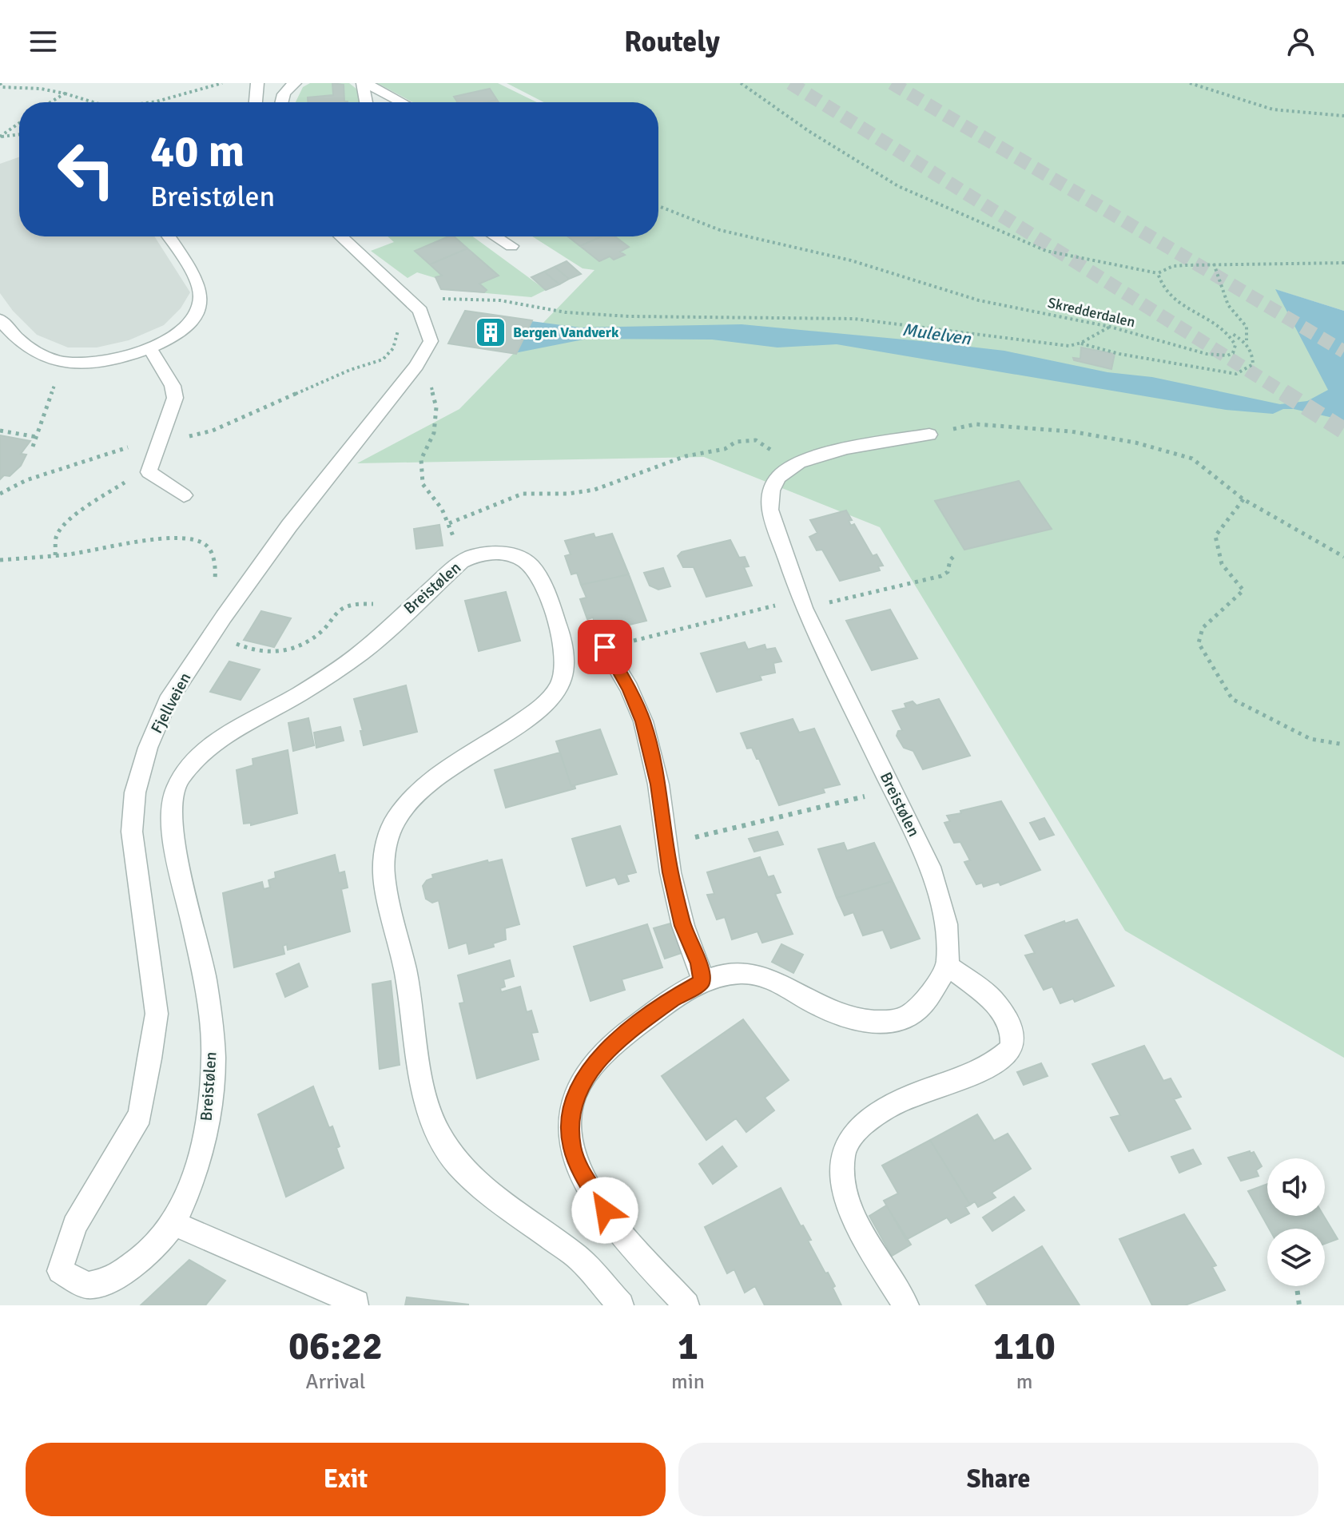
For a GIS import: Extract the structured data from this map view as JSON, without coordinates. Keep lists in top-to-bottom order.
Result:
{
  "streets": {
    "street": ["Breistølen", "Fjellveien"],
    "path": ["Skredderdalen"]
  },
  "crossings": [
    ["Breistølen", "Fjellveien"]
  ],
  "water": ["Mulelven"],
  "places": {
    "building": ["Bergen Vandverk"]
  },
  "page": {
    "header": "Routely",
    "turn": ["40 m", "Breistølen"],
    "eta": [
      "06:22",
      "Arrival",
      "1",
      "min",
      "110",
      "m"
    ],
    "buttons": ["Exit", "Share"]
  }
}
